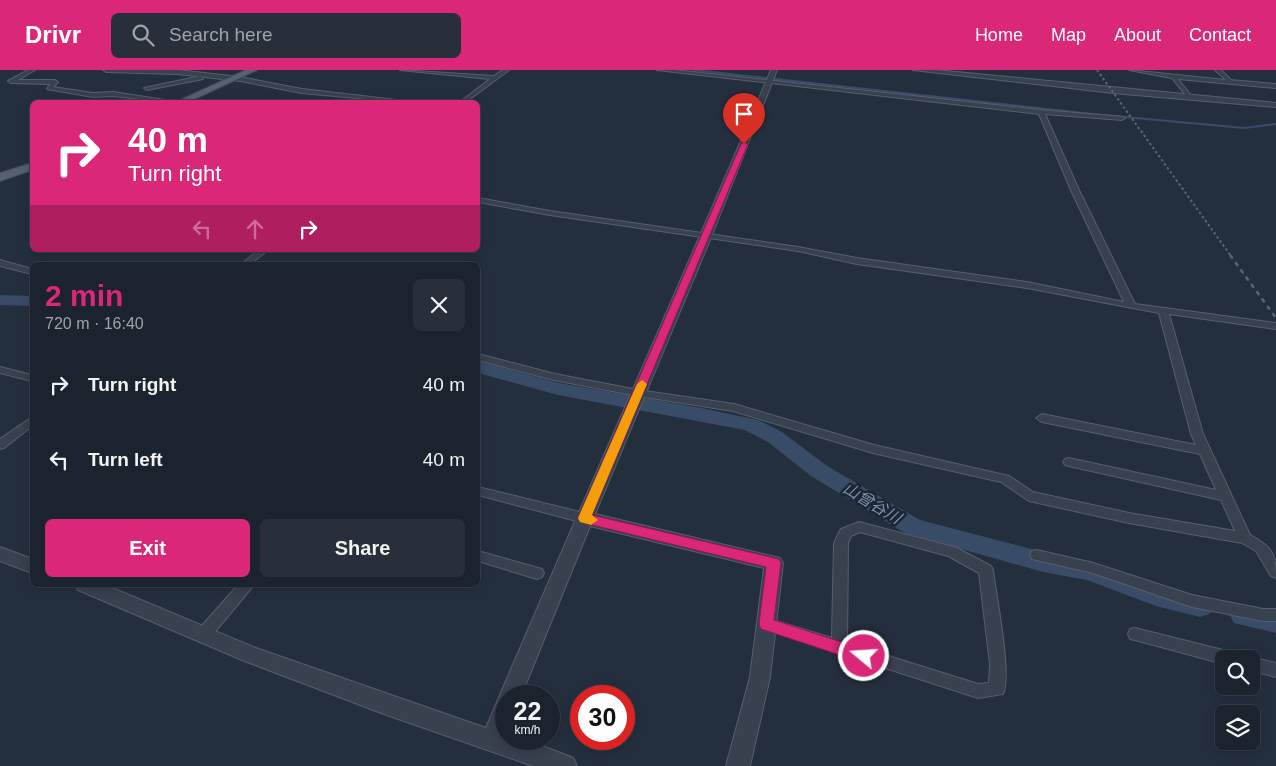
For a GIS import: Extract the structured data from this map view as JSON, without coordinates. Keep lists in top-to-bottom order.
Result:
{
  "water": ["山曾谷川"],
  "page": {
    "header": "Drivr",
    "search": "Search here",
    "nav": [
      "Home",
      "Map",
      "About",
      "Contact"
    ],
    "turn": ["40 m", "Turn right"],
    "heading": ["2 min", "720 m · 16:40"],
    "list": [
      {
        "name": "Turn right",
        "value": "40 m"
      },
      {
        "name": "Turn left",
        "value": "40 m"
      }
    ],
    "buttons": ["Exit", "Share"],
    "speed": "22 km/h",
    "limit": "30"
  }
}
